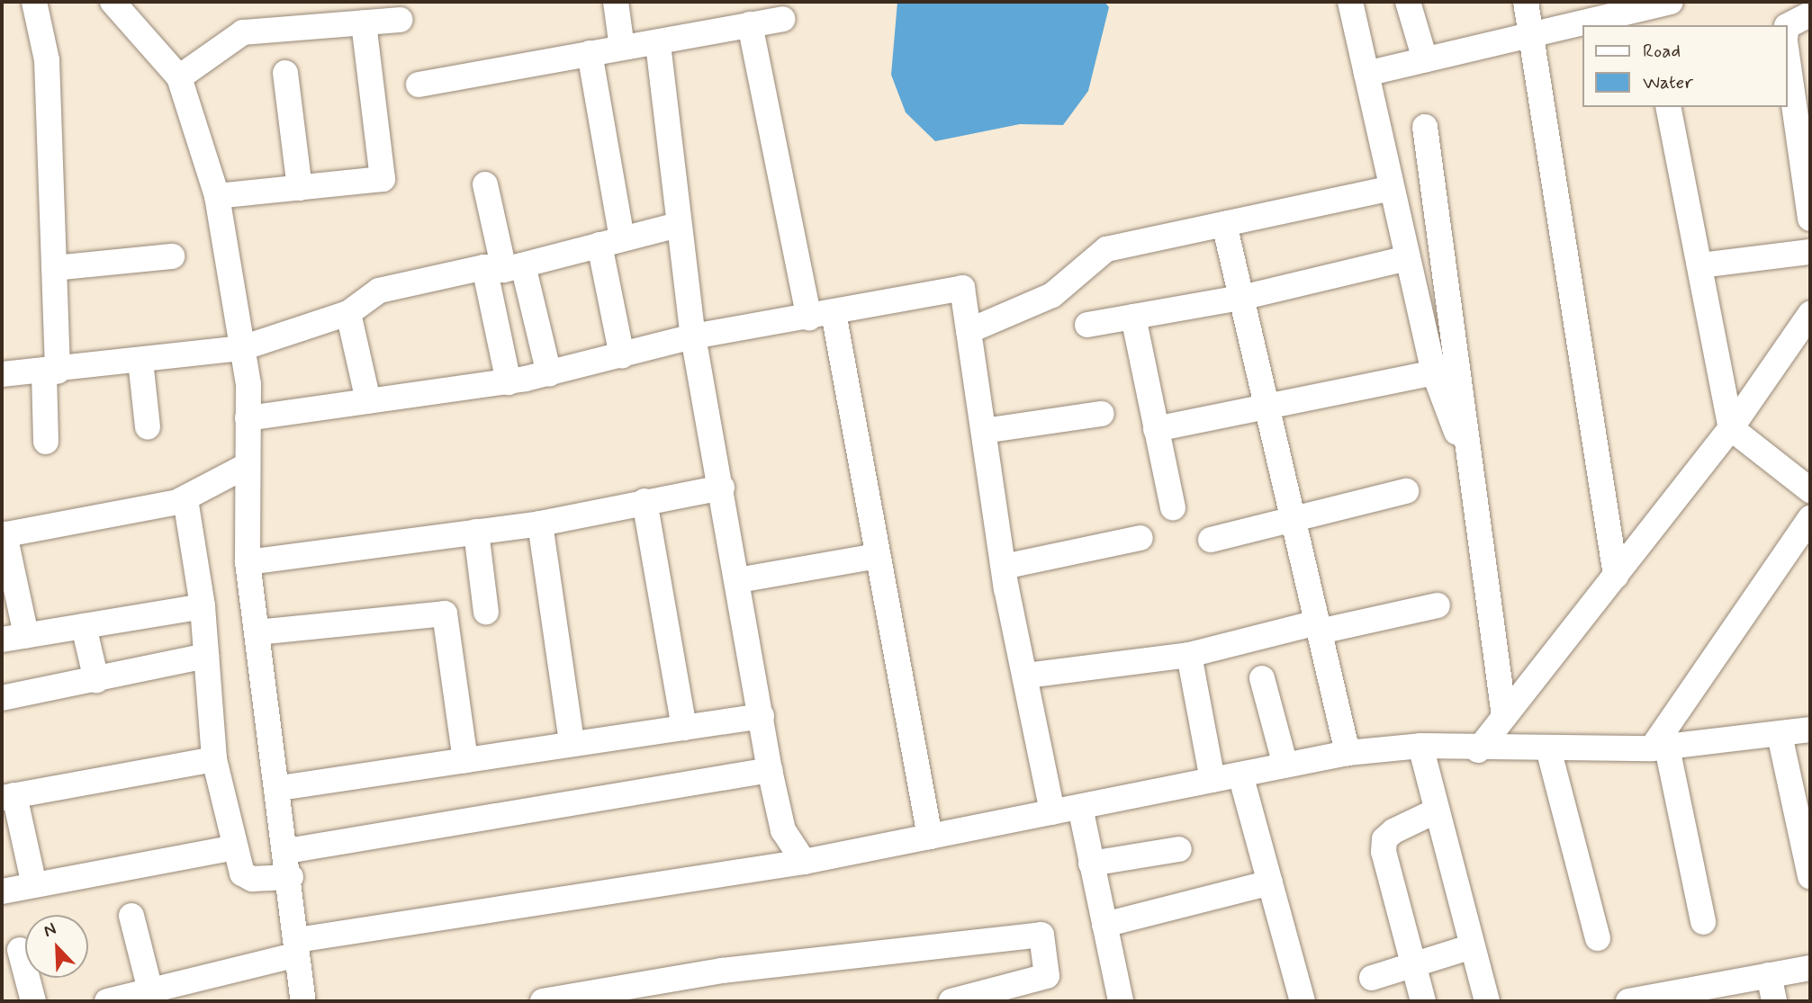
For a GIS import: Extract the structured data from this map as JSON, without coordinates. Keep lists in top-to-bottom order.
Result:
{
  "legend": ["Road", "Water"],
  "north": "top left"
}
